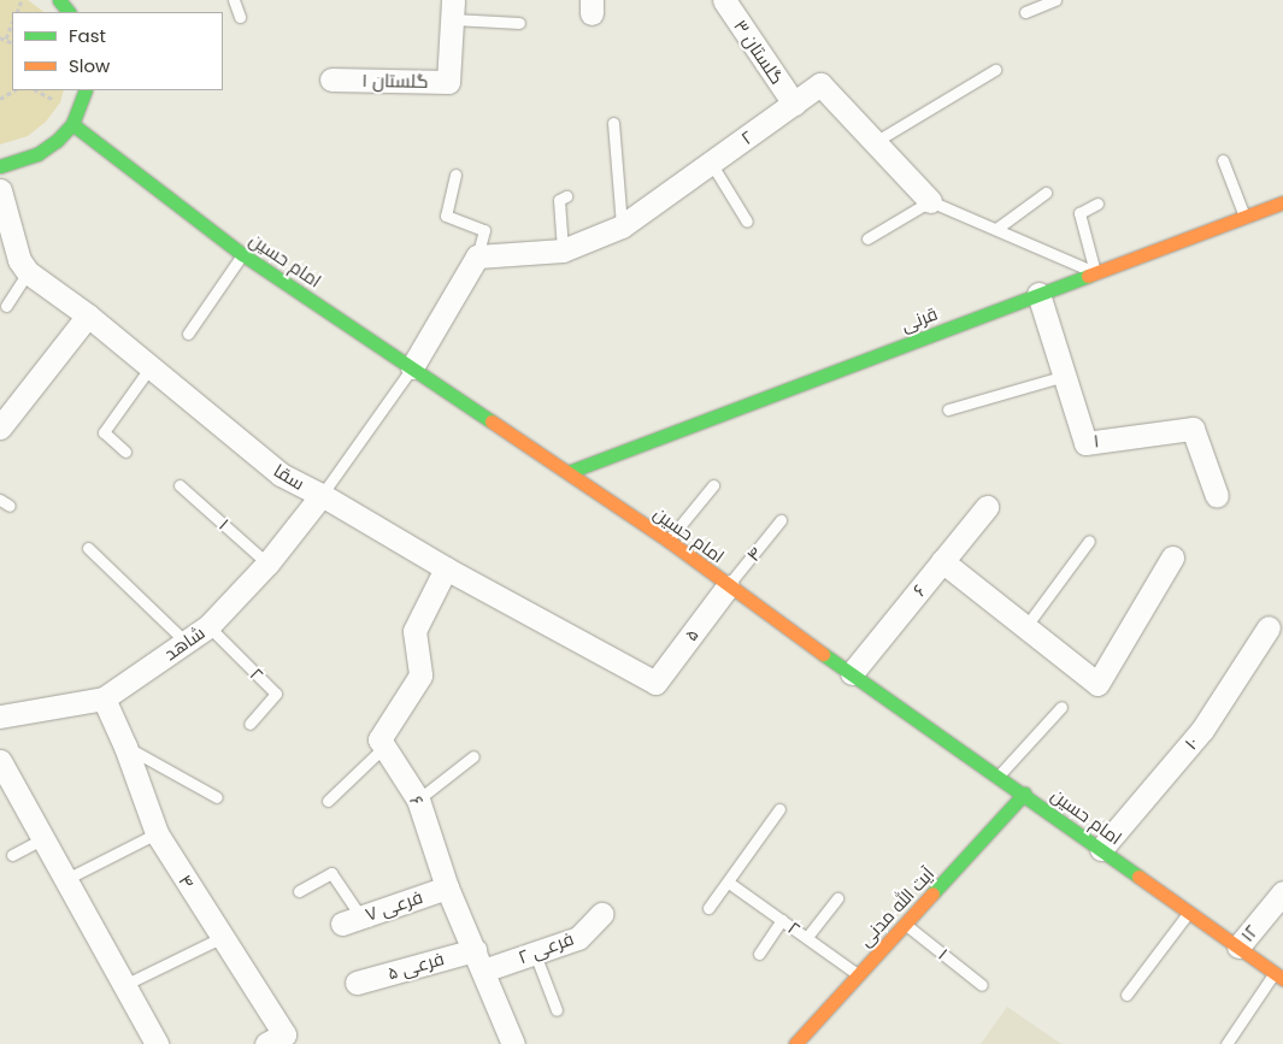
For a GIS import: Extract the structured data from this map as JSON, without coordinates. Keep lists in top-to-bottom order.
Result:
{
  "streets": {
    "main road": ["امام حسین", "قرنی", "آیت الله مدنی"],
    "street": [
      "گلستان ۳",
      "گلستان ۱",
      "۲",
      "۱",
      "سقا",
      "۴",
      "۶",
      "۵",
      "شاهد",
      "۱۰",
      "فرعی ۷",
      "۱۲",
      "فرعی ۲",
      "فرعی ۵"
    ]
  },
  "crossings": [
    ["گلستان ۳", "۲"],
    ["۲", "قرنی"],
    ["۲", "شاهد"],
    ["۲", "آیت الله مدنی"],
    ["امام حسین", "قرنی"],
    ["امام حسین", "۴"],
    ["امام حسین", "۶"],
    ["امام حسین", "۵"],
    ["امام حسین", "۱۰"],
    ["امام حسین", "آیت الله مدنی"],
    ["امام حسین", "۱۲"],
    ["قرنی", "۱"],
    ["۱", "شاهد"],
    ["۱", "آیت الله مدنی"],
    ["سقا", "۵"],
    ["سقا", "شاهد"],
    ["۴", "۵"],
    ["۴", "شاهد"],
    ["۶", "فرعی ۷"],
    ["۶", "فرعی ۲"],
    ["۶", "فرعی ۵"]
  ],
  "legend": ["Fast", "Slow"]
}
